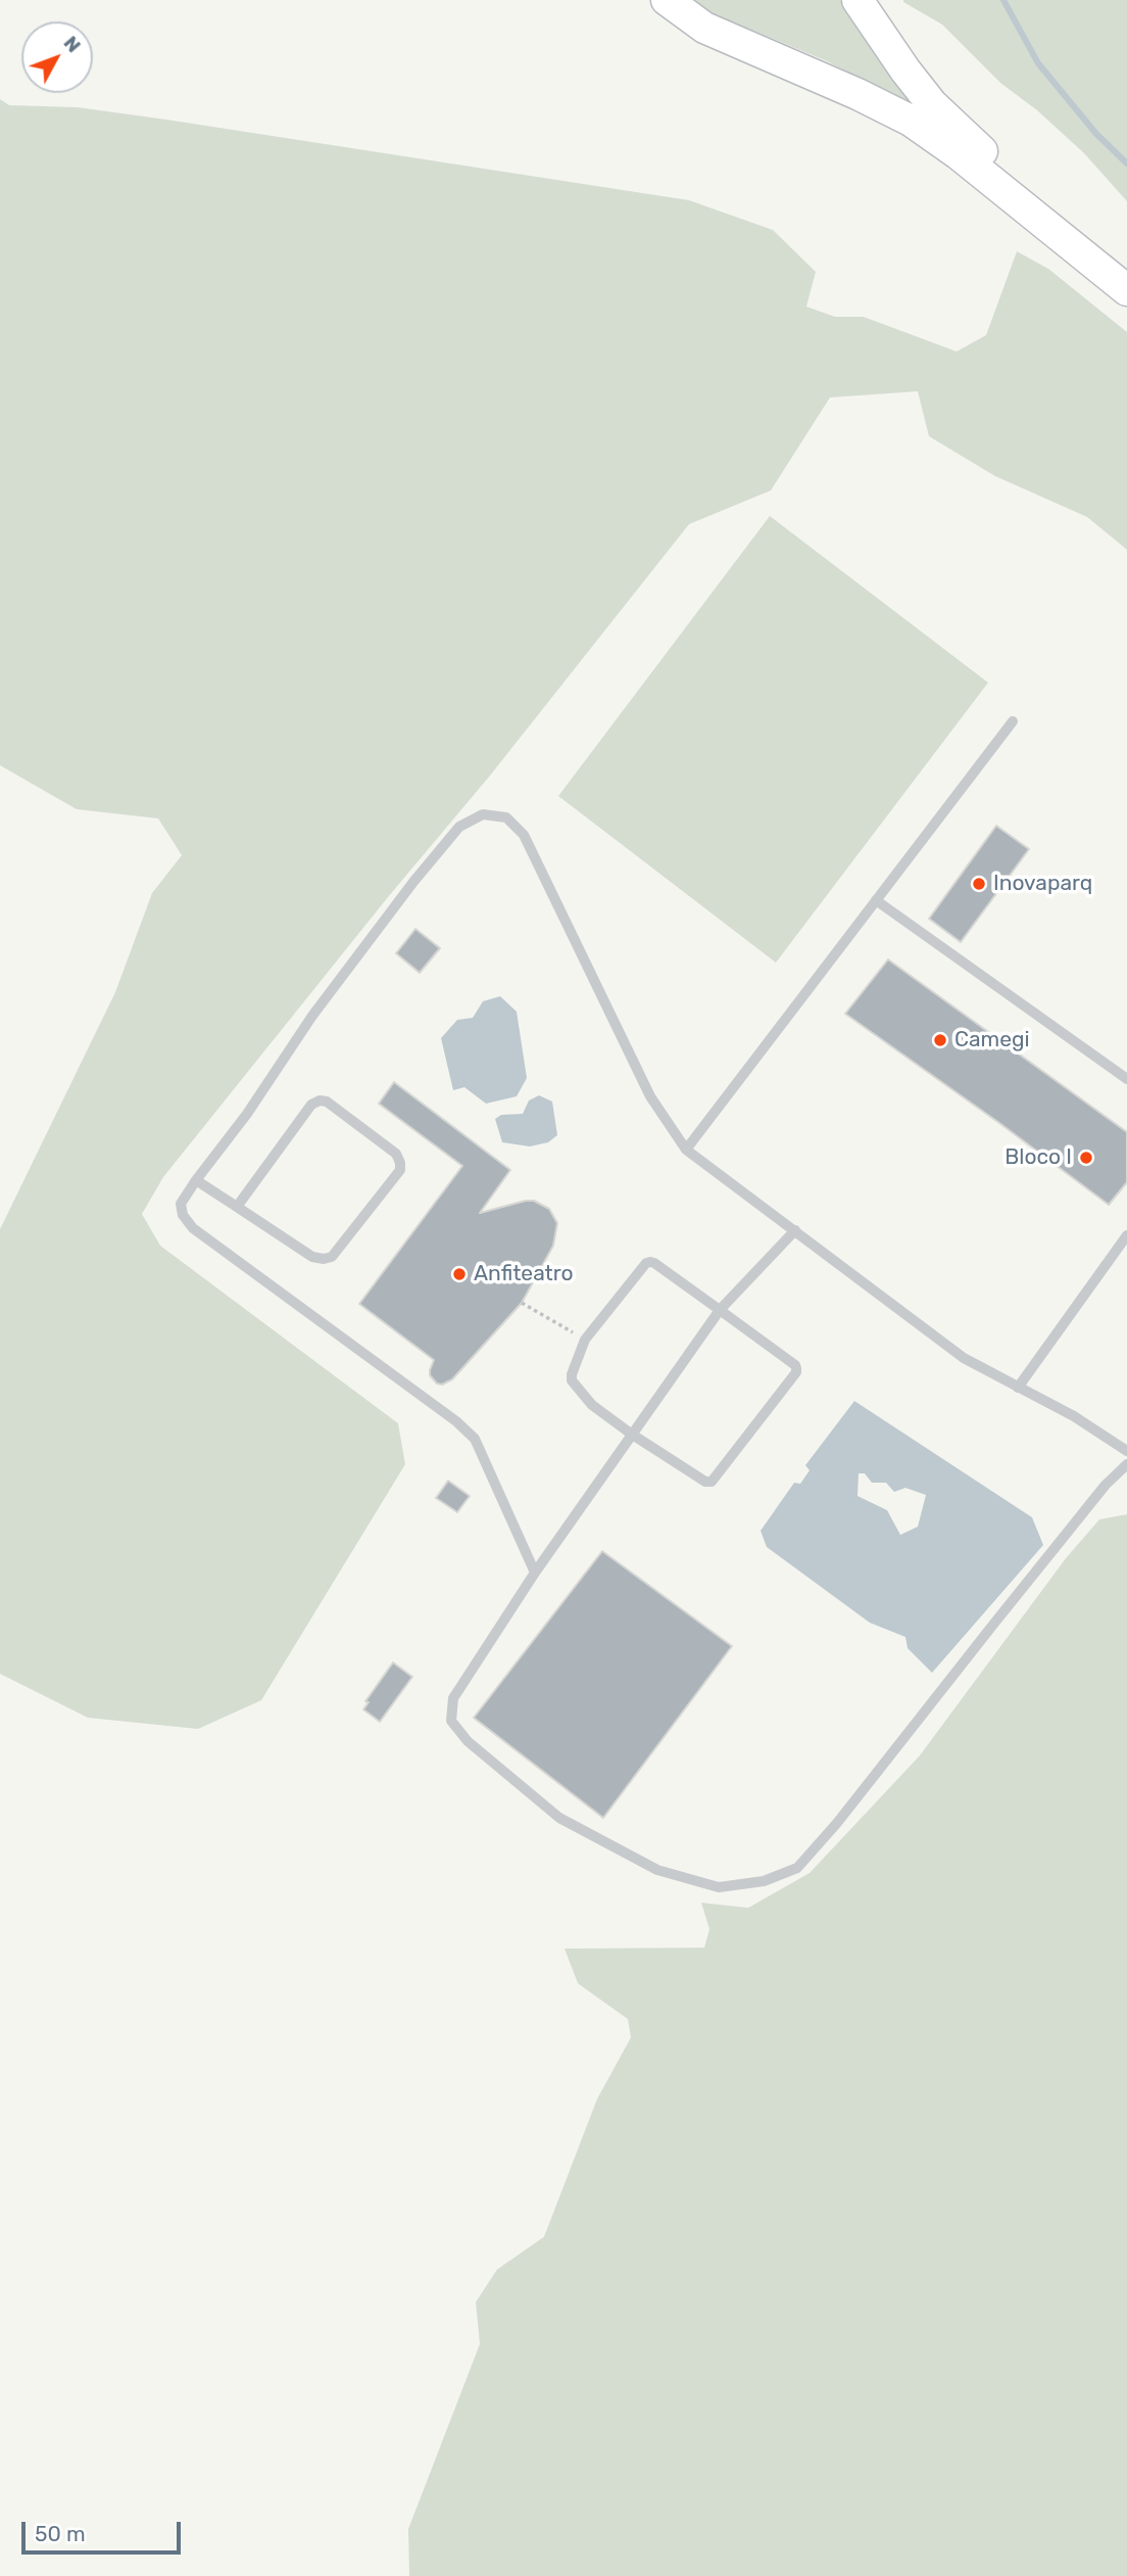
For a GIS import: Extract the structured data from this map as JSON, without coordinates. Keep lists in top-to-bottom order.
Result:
{
  "places": [
    "Inovaparq",
    "Camegi",
    "Bloco I",
    "Anfiteatro"
  ],
  "scale_bar": "50 m",
  "north": "top right"
}
